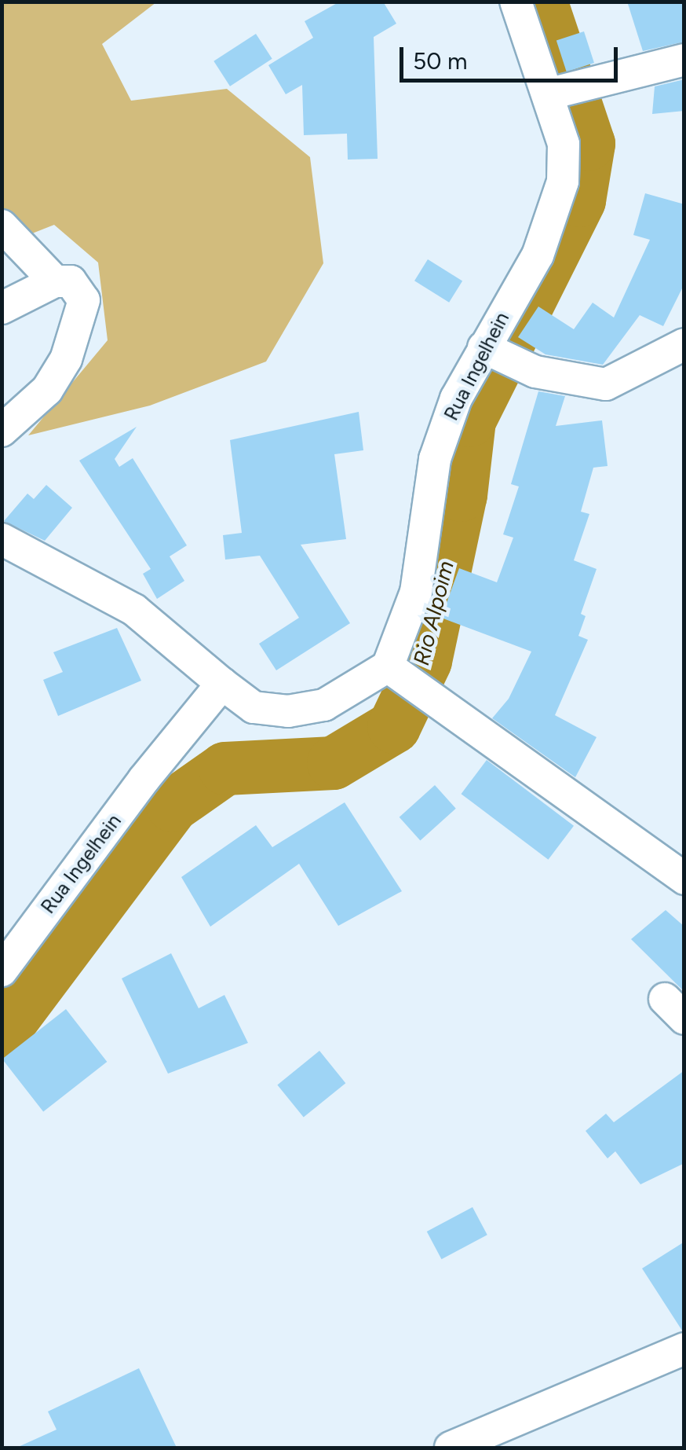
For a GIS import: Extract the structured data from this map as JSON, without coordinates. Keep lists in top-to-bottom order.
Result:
{
  "streets": {
    "street": ["Rua Ingelhein"]
  },
  "water": ["Rio Alpoim"],
  "scale_bar": "50 m"
}
